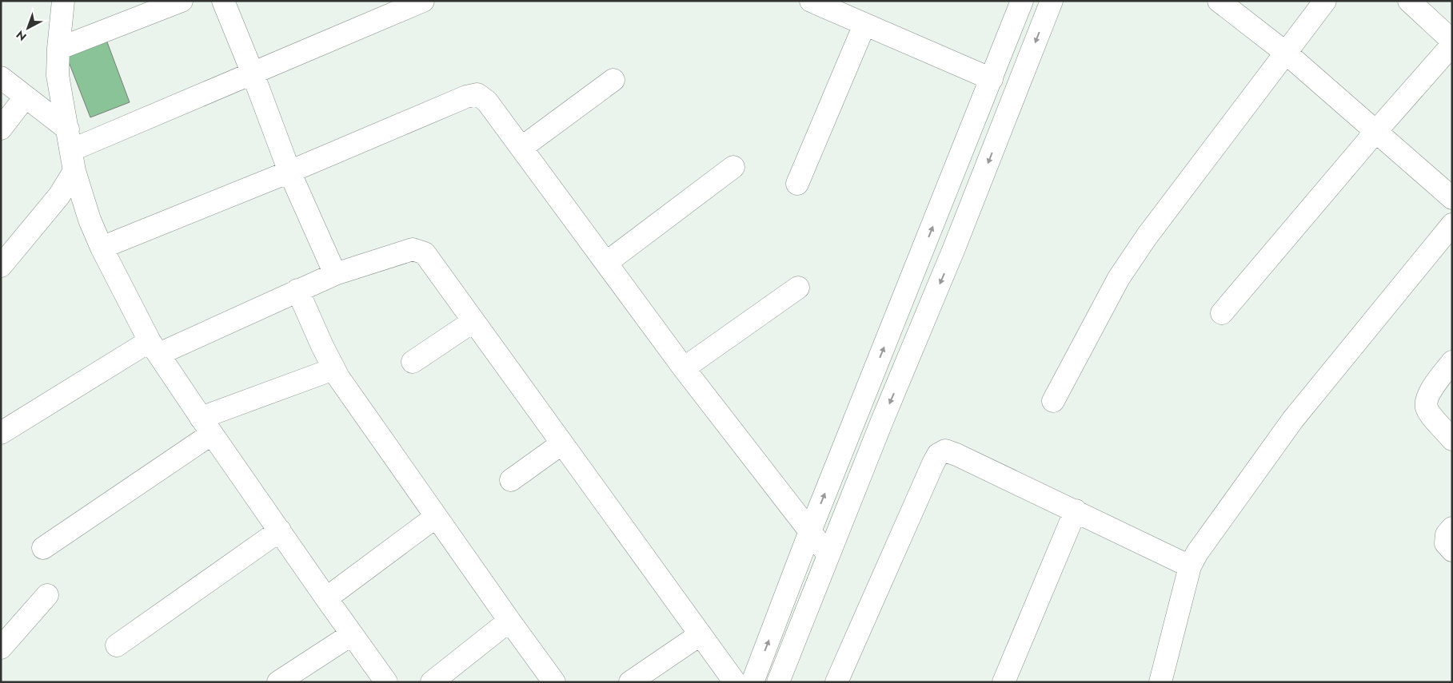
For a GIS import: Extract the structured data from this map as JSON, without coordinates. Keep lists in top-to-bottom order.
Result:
{
  "north": "bottom left"
}
